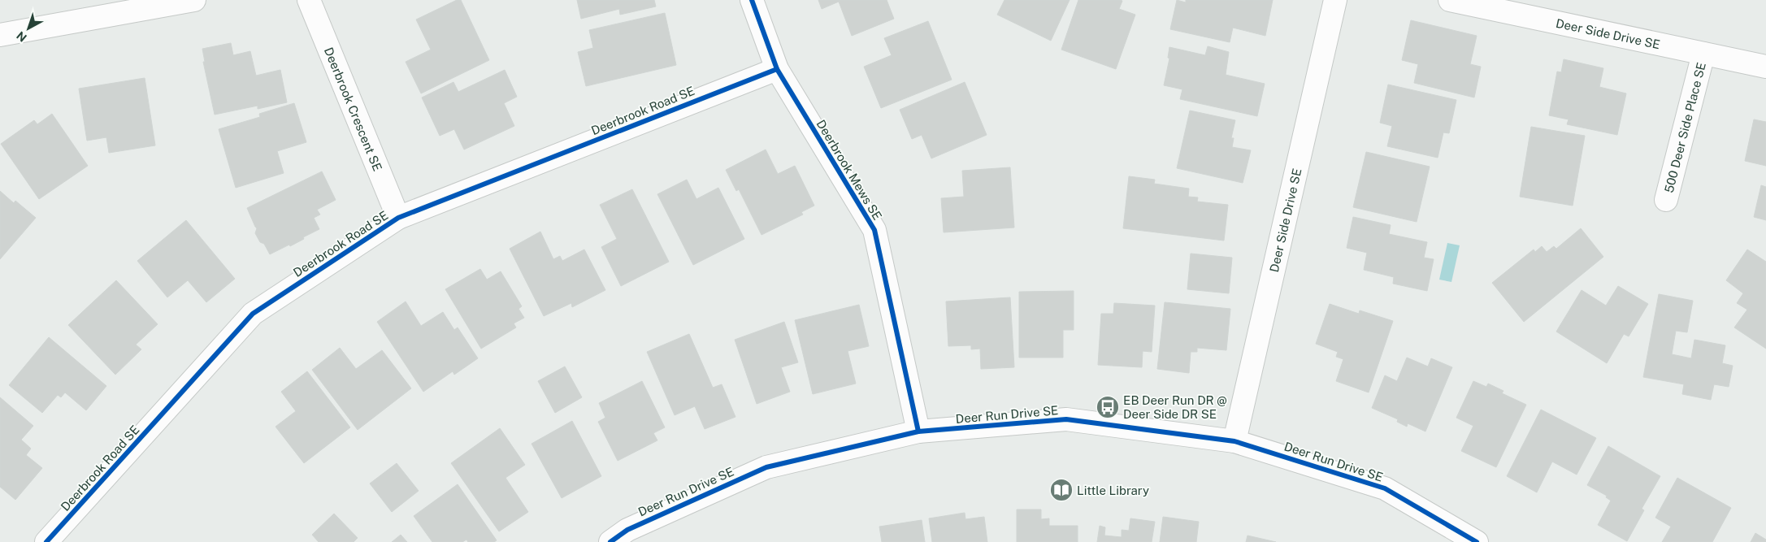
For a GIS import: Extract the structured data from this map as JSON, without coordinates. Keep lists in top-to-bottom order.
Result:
{
  "streets": {
    "street": [
      "Deer Side Drive SE",
      "Deerbrook Crescent SE",
      "Deerbrook Road SE",
      "500 Deer Side Place SE",
      "Deerbrook Mews SE",
      "Deer Run Drive SE"
    ]
  },
  "crossings": [
    ["Deer Side Drive SE", "500 Deer Side Place SE"],
    ["Deer Side Drive SE", "Deer Run Drive SE"],
    ["Deerbrook Crescent SE", "Deerbrook Road SE"],
    ["Deerbrook Road SE", "Deerbrook Mews SE"],
    ["Deerbrook Mews SE", "Deer Run Drive SE"]
  ],
  "places": {
    "bus stop": ["EB Deer Run DR @ Deer Side DR SE"],
    "library": ["Little Library"]
  },
  "north": "bottom left"
}
